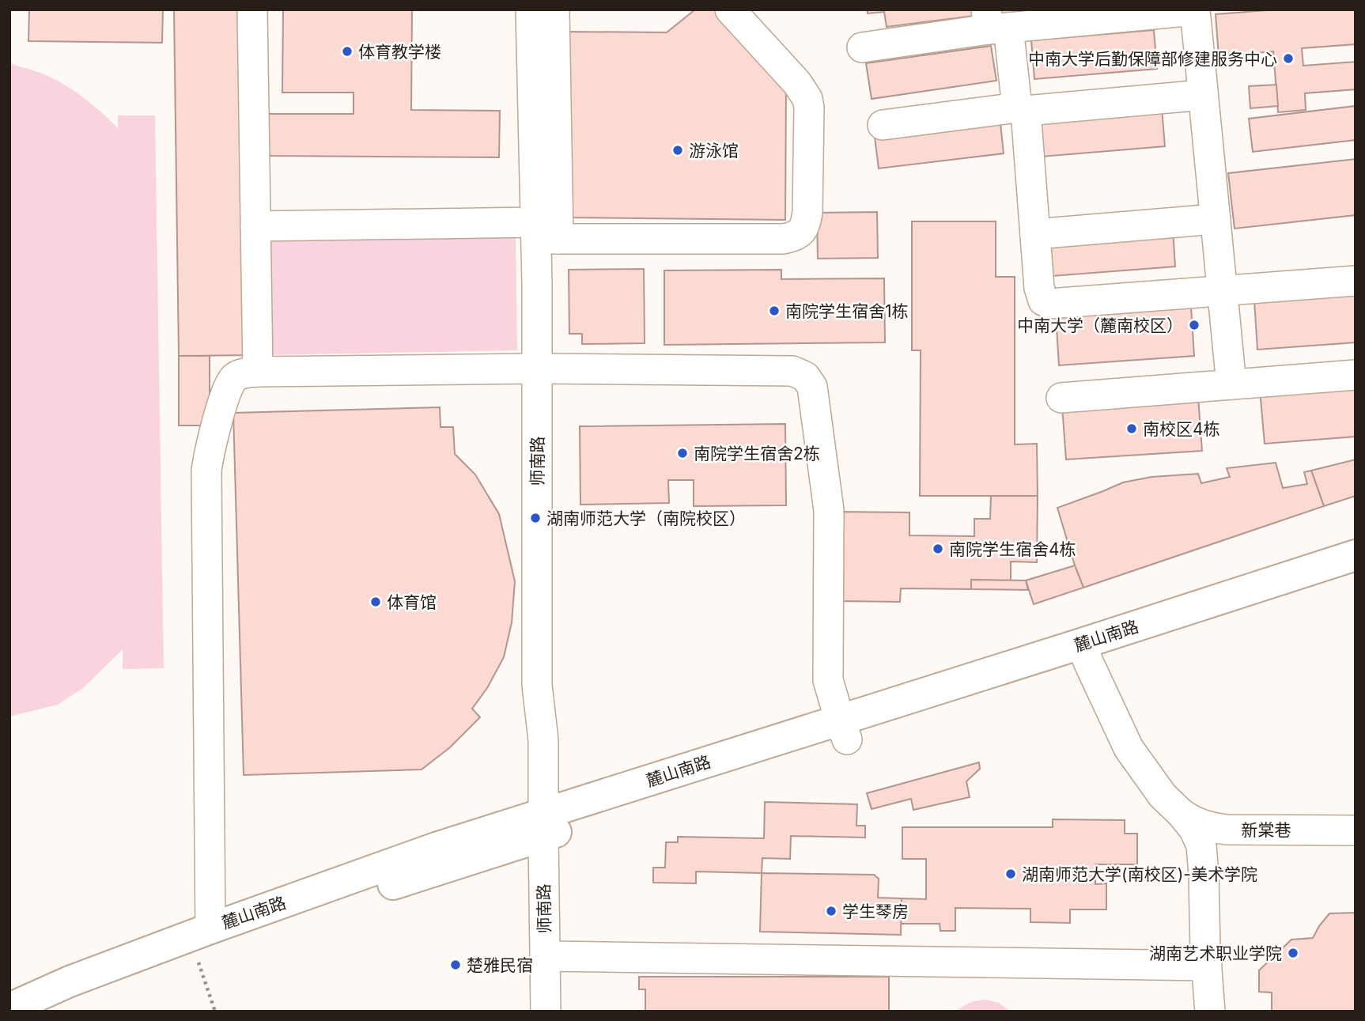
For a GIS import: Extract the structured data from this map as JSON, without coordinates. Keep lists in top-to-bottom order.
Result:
{
  "streets": {
    "main road": ["麓山南路"],
    "street": ["师南路", "新棠巷"]
  },
  "crossings": [
    ["师南路", "麓山南路"]
  ],
  "places": [
    "体育教学楼",
    "中南大学后勤保障部修建服务中心",
    "游泳馆",
    "南院学生宿舍1栋",
    "中南大学（麓南校区）",
    "南校区4栋",
    "南院学生宿舍2栋",
    "湖南师范大学（南院校区）",
    "南院学生宿舍4栋",
    "体育馆",
    "湖南师范大学(南校区)-美术学院",
    "学生琴房",
    "湖南艺术职业学院",
    "楚雅民宿"
  ]
}
